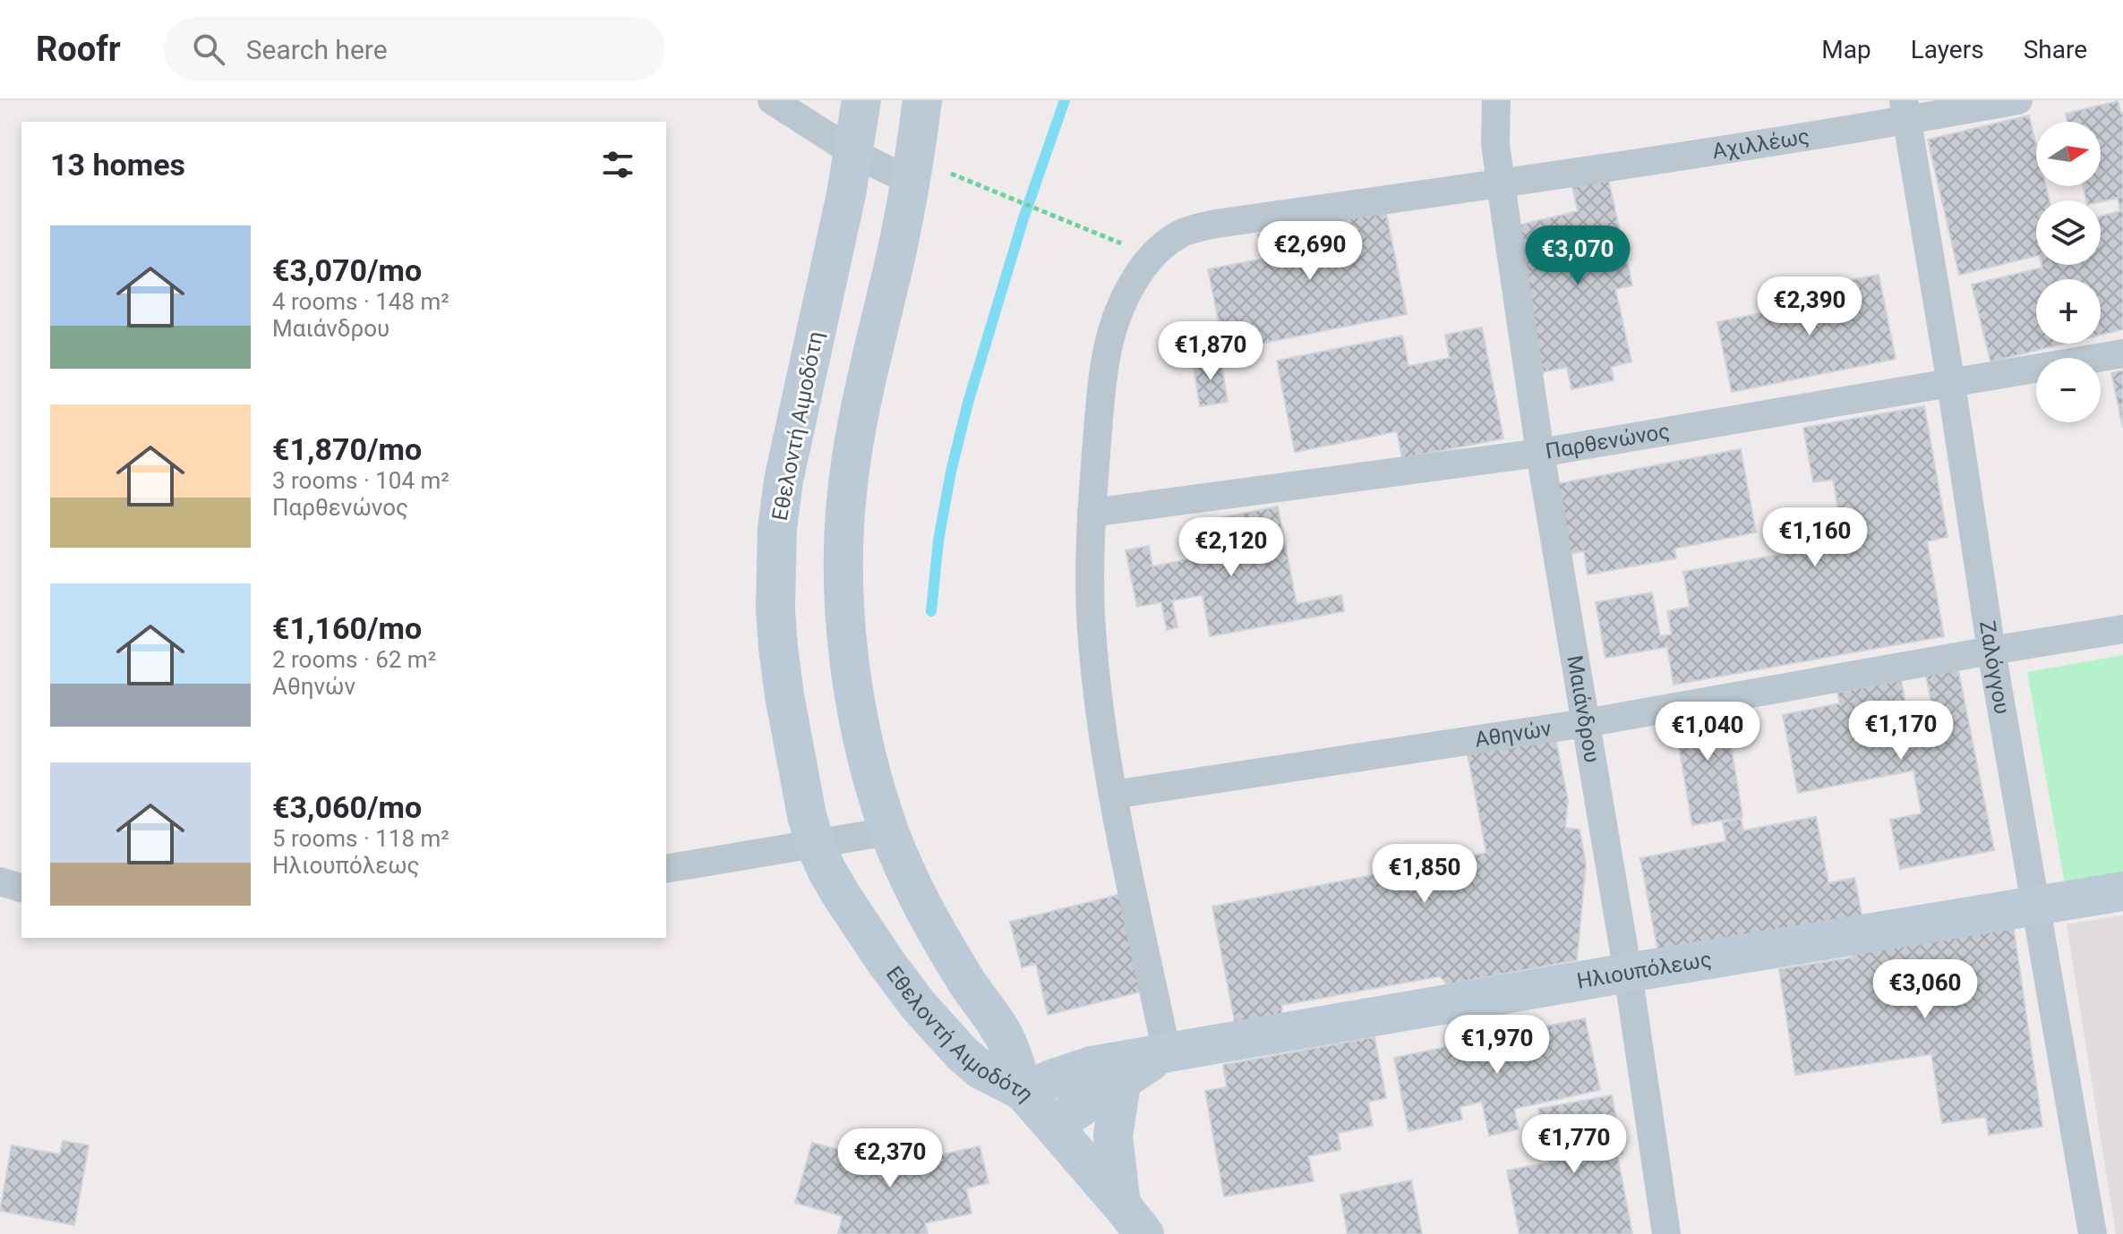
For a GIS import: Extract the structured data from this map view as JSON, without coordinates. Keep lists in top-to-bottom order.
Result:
{
  "streets": {
    "main road": ["Εθελοντή Αιμοδότη", "Ηλιουπόλεως"],
    "street": [
      "Αχιλλέως",
      "Παρθενώνος",
      "Ζαλόγγου",
      "Μαιάνδρου",
      "Αθηνών"
    ]
  },
  "crossings": [
    ["Αχιλλέως", "Παρθενώνος"],
    ["Αχιλλέως", "Ζαλόγγου"],
    ["Αχιλλέως", "Μαιάνδρου"],
    ["Αχιλλέως", "Αθηνών"],
    ["Αχιλλέως", "Ηλιουπόλεως"],
    ["Εθελοντή Αιμοδότη", "Ηλιουπόλεως"],
    ["Παρθενώνος", "Ζαλόγγου"],
    ["Παρθενώνος", "Μαιάνδρου"],
    ["Ζαλόγγου", "Αθηνών"],
    ["Ζαλόγγου", "Ηλιουπόλεως"],
    ["Μαιάνδρου", "Αθηνών"],
    ["Μαιάνδρου", "Ηλιουπόλεως"]
  ],
  "north": "right",
  "page": {
    "header": "Roofr",
    "search": "Search here",
    "nav": ["Map", "Layers", "Share"],
    "map_buttons": ["+", "−"],
    "heading": "13 homes",
    "list": [
      {
        "name": "€3,070/mo",
        "note": "4 rooms · 148 m² · Μαιάνδρου"
      },
      {
        "name": "€1,870/mo",
        "note": "3 rooms · 104 m² · Παρθενώνος"
      },
      {
        "name": "€1,160/mo",
        "note": "2 rooms · 62 m² · Αθηνών"
      },
      {
        "name": "€3,060/mo",
        "note": "5 rooms · 118 m² · Ηλιουπόλεως"
      }
    ],
    "price": [
      "€2,690",
      "€3,070",
      "€2,390",
      "€1,870",
      "€1,160",
      "€2,120",
      "€1,170",
      "€1,040",
      "€1,850",
      "€3,060",
      "€1,970",
      "€1,770",
      "€2,370"
    ]
  }
}
